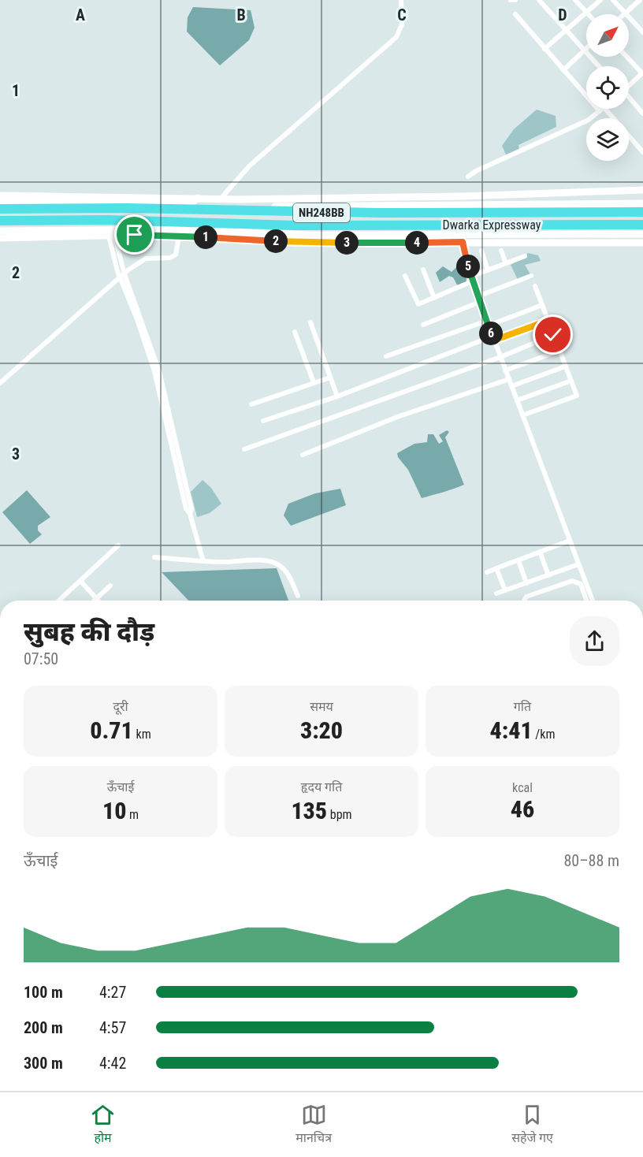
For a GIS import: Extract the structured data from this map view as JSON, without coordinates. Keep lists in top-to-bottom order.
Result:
{
  "streets": {
    "highway": ["NH248BB", "Dwarka Expressway"]
  },
  "north": "top right",
  "page": {
    "pins": [
      "1",
      "2",
      "3",
      "4",
      "5",
      "6"
    ],
    "heading": ["सुबह की दौड़", "07:50"],
    "stats": [
      ["दूरी", "0.71 km"],
      ["समय", "3:20"],
      ["गति", "4:41 /km"],
      ["ऊँचाई", "10 m"],
      ["हृदय गति", "135 bpm"],
      ["kcal", "46"]
    ],
    "chart": ["ऊँचाई", "80–88 m"],
    "list": [
      {
        "name": "100 m",
        "note": "4:27"
      },
      {
        "name": "200 m",
        "note": "4:57"
      },
      {
        "name": "300 m",
        "note": "4:42"
      }
    ],
    "tabs": ["होम", "मानचित्र", "सहेजे गए"]
  },
  "grid": {
    "columns": [
      "A",
      "B",
      "C",
      "D"
    ],
    "rows": ["1", "2", "3"]
  }
}
